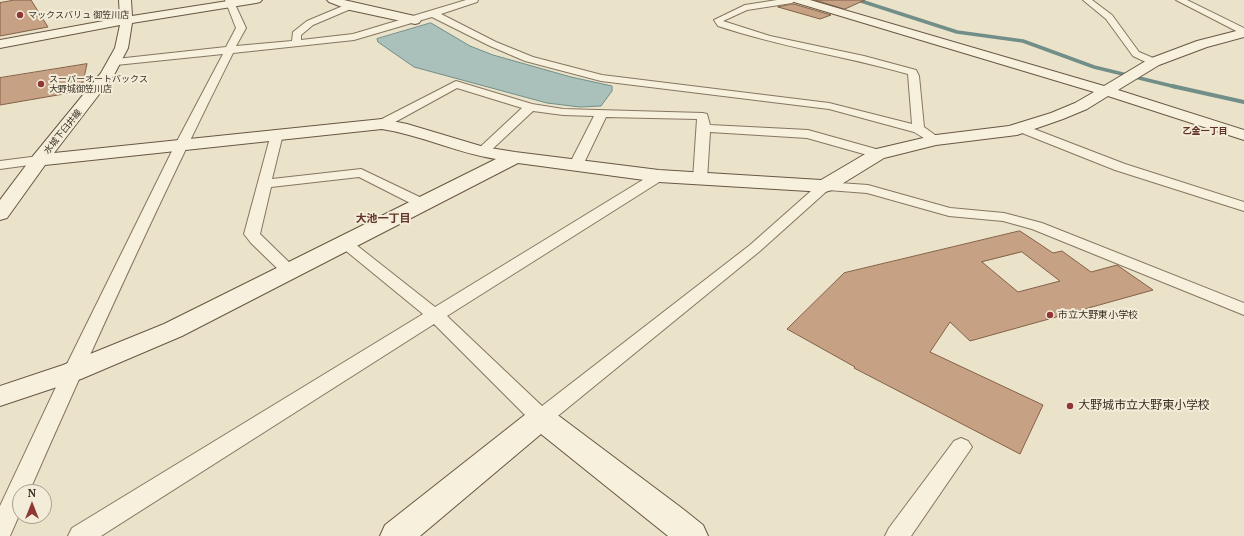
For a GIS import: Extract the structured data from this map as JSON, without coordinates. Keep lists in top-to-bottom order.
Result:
{
  "streets": {
    "street": ["水城下臼井線"]
  },
  "districts": ["乙金一丁目", "大池一丁目"],
  "places": [
    "マックスバリュ 御笠川店",
    "スーパーオートバックス 大野城御笠川店",
    "市立大野東小学校",
    "大野城市立大野東小学校"
  ],
  "north": "top"
}
